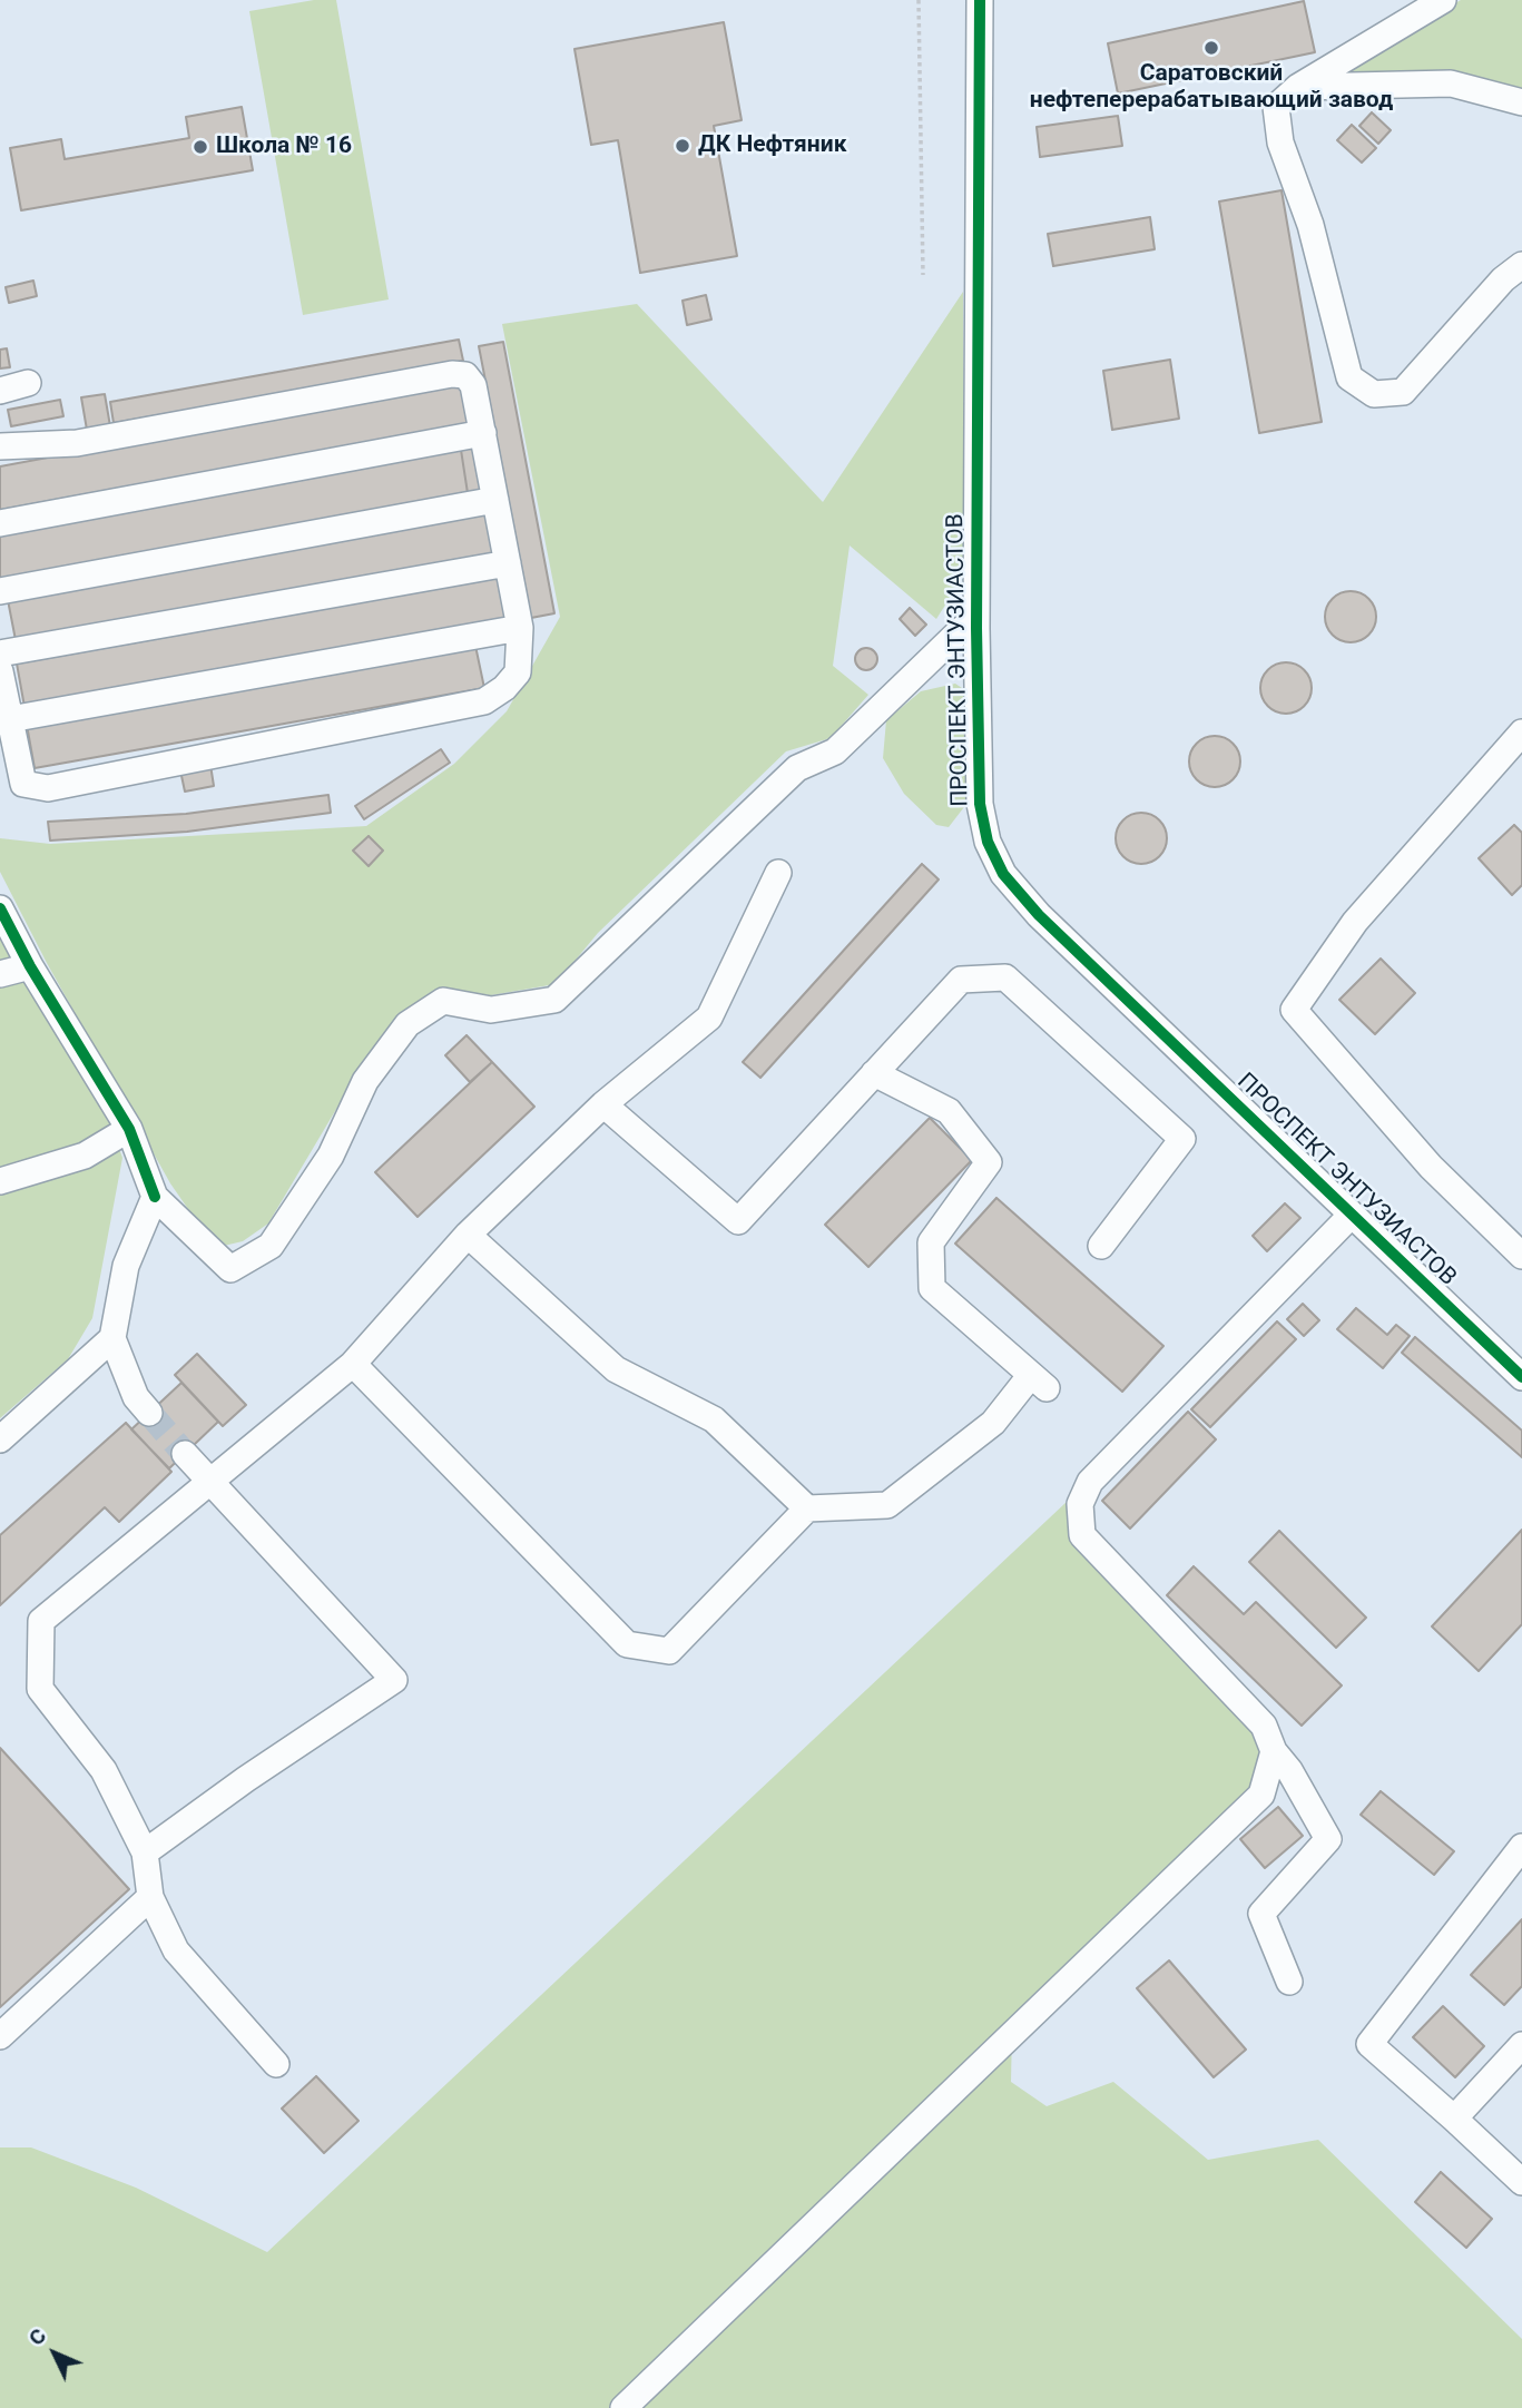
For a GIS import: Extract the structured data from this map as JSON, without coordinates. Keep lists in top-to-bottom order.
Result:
{
  "streets": {
    "street": ["ПРОСПЕКТ ЭНТУЗИАСТОВ"]
  },
  "places": ["Саратовский нефтеперерабатывающий завод", "ДК Нефтяник", "Школа № 16"],
  "north": "top left"
}
